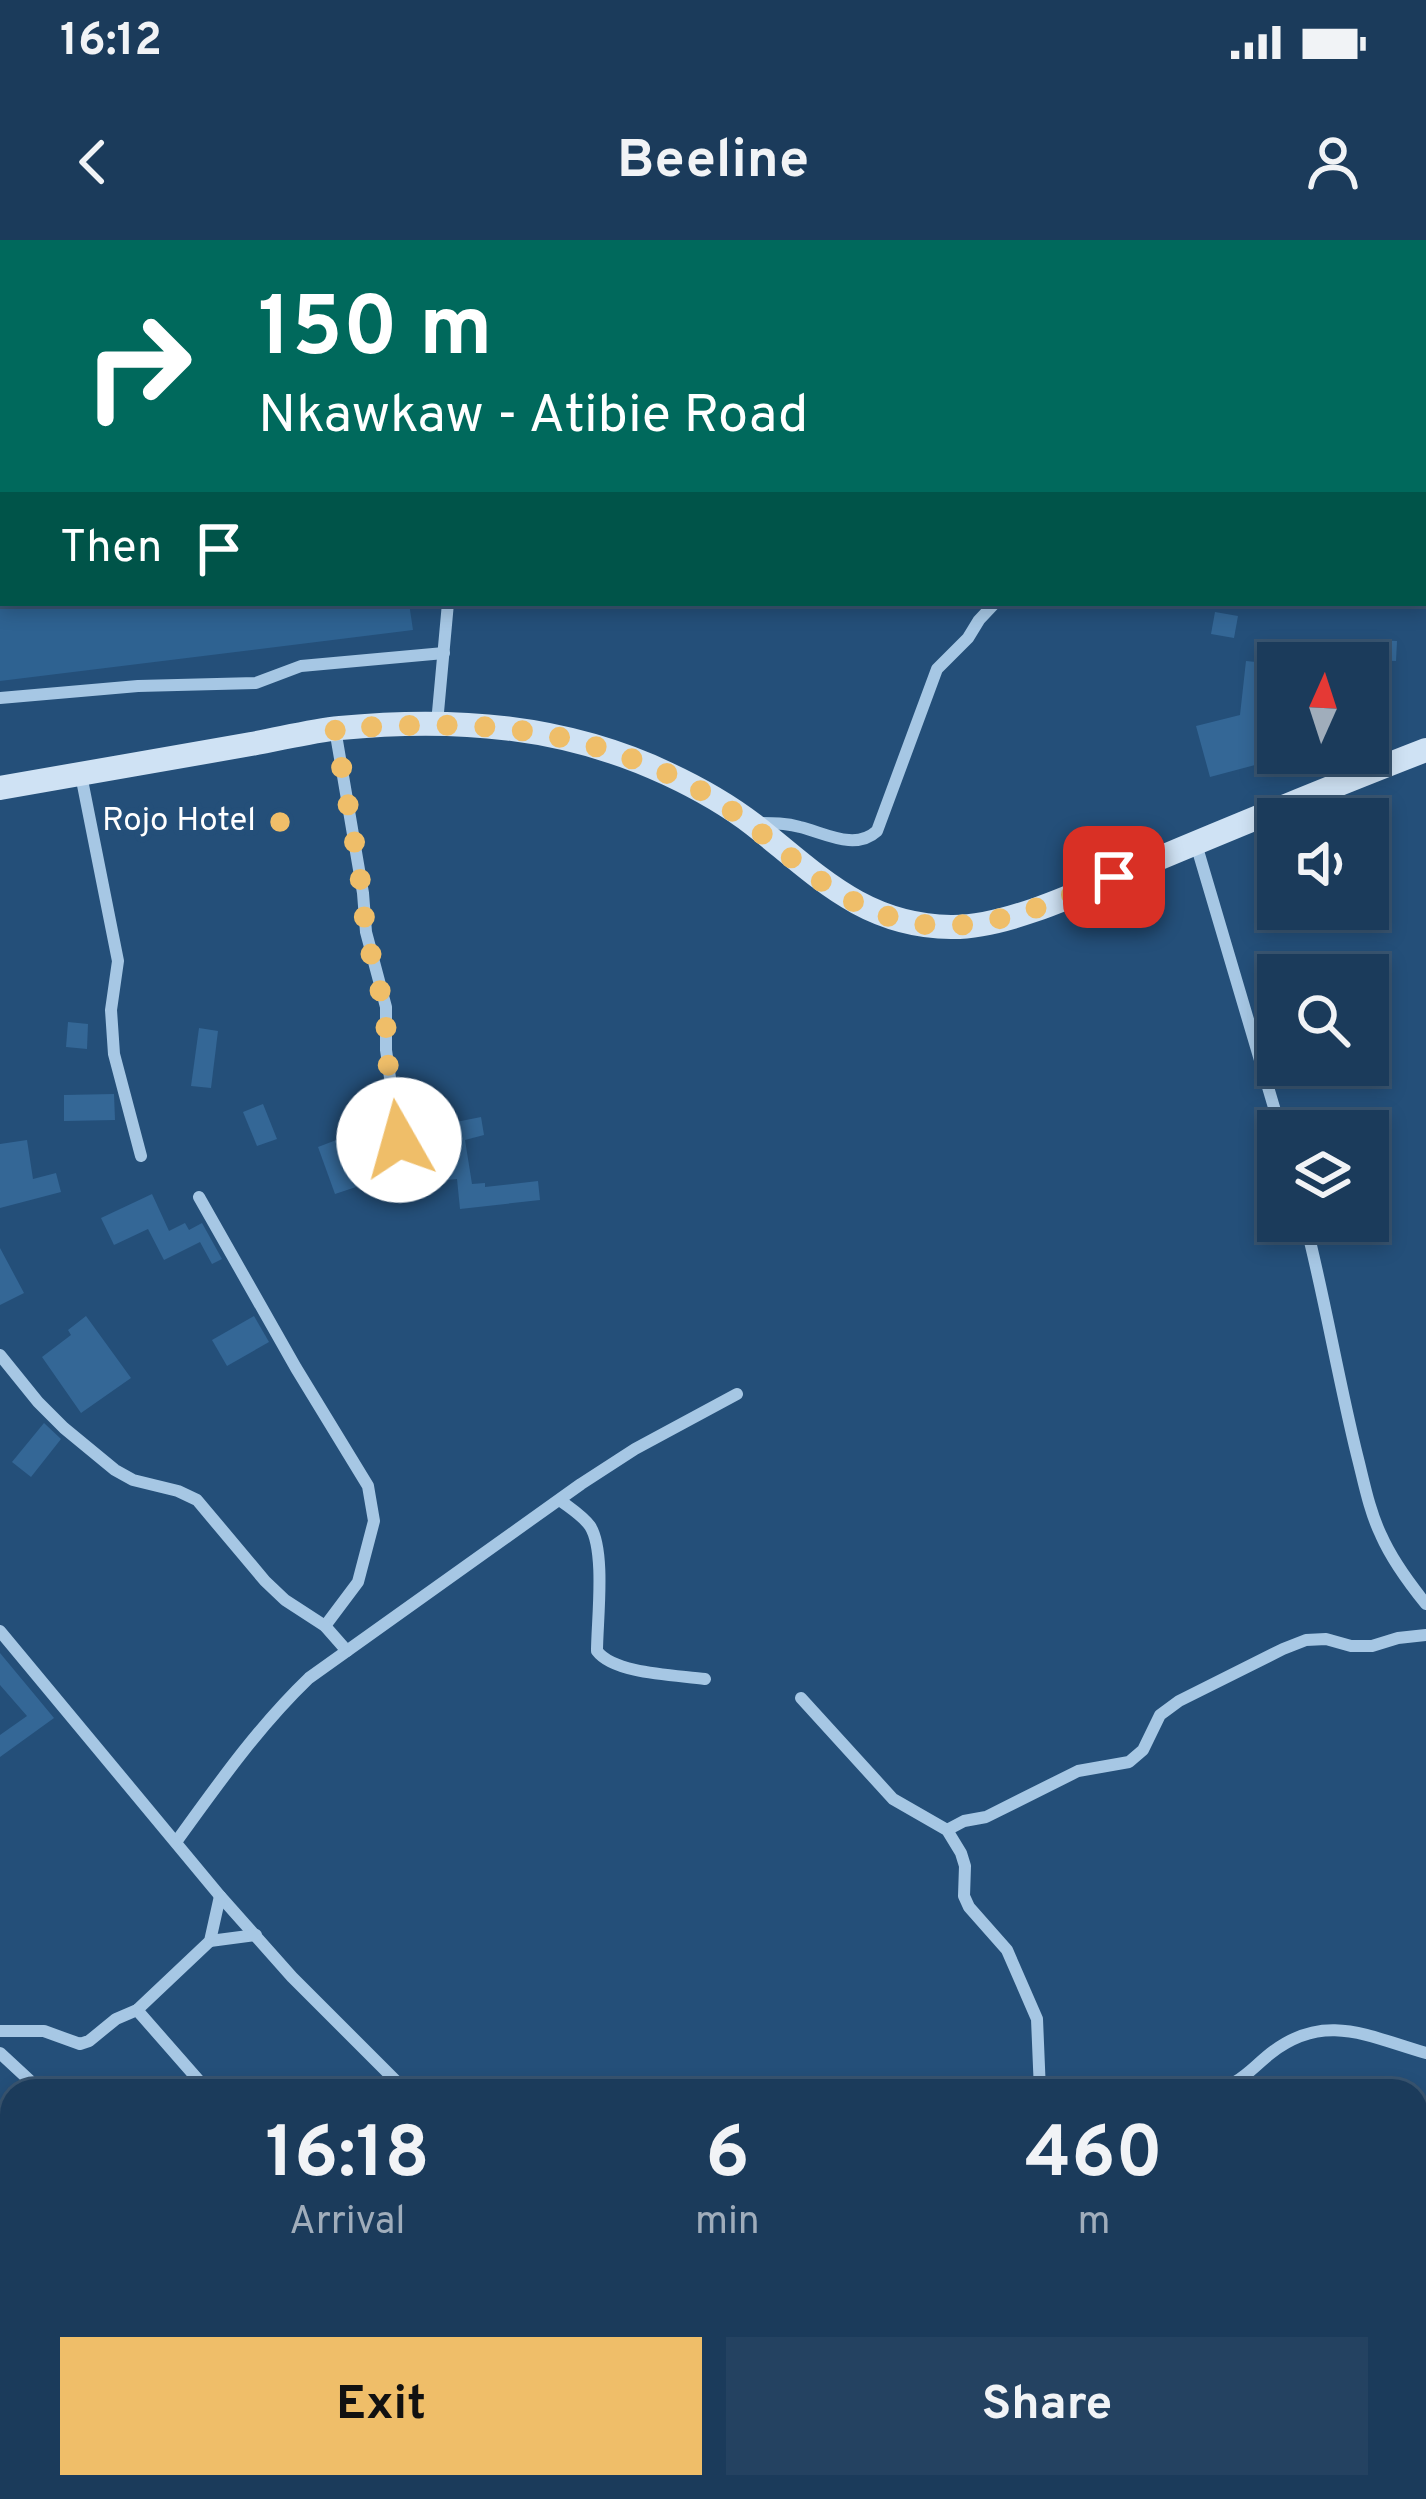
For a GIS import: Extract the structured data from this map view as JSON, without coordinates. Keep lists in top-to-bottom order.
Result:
{
  "places": ["Rojo Hotel"],
  "north": "top",
  "page": {
    "status": "16:12",
    "header": "Beeline",
    "turn": ["150 m", "Nkawkaw - Atibie Road"],
    "then": "Then",
    "eta": [
      "16:18",
      "Arrival",
      "6",
      "min",
      "460",
      "m"
    ],
    "buttons": ["Exit", "Share"]
  }
}
